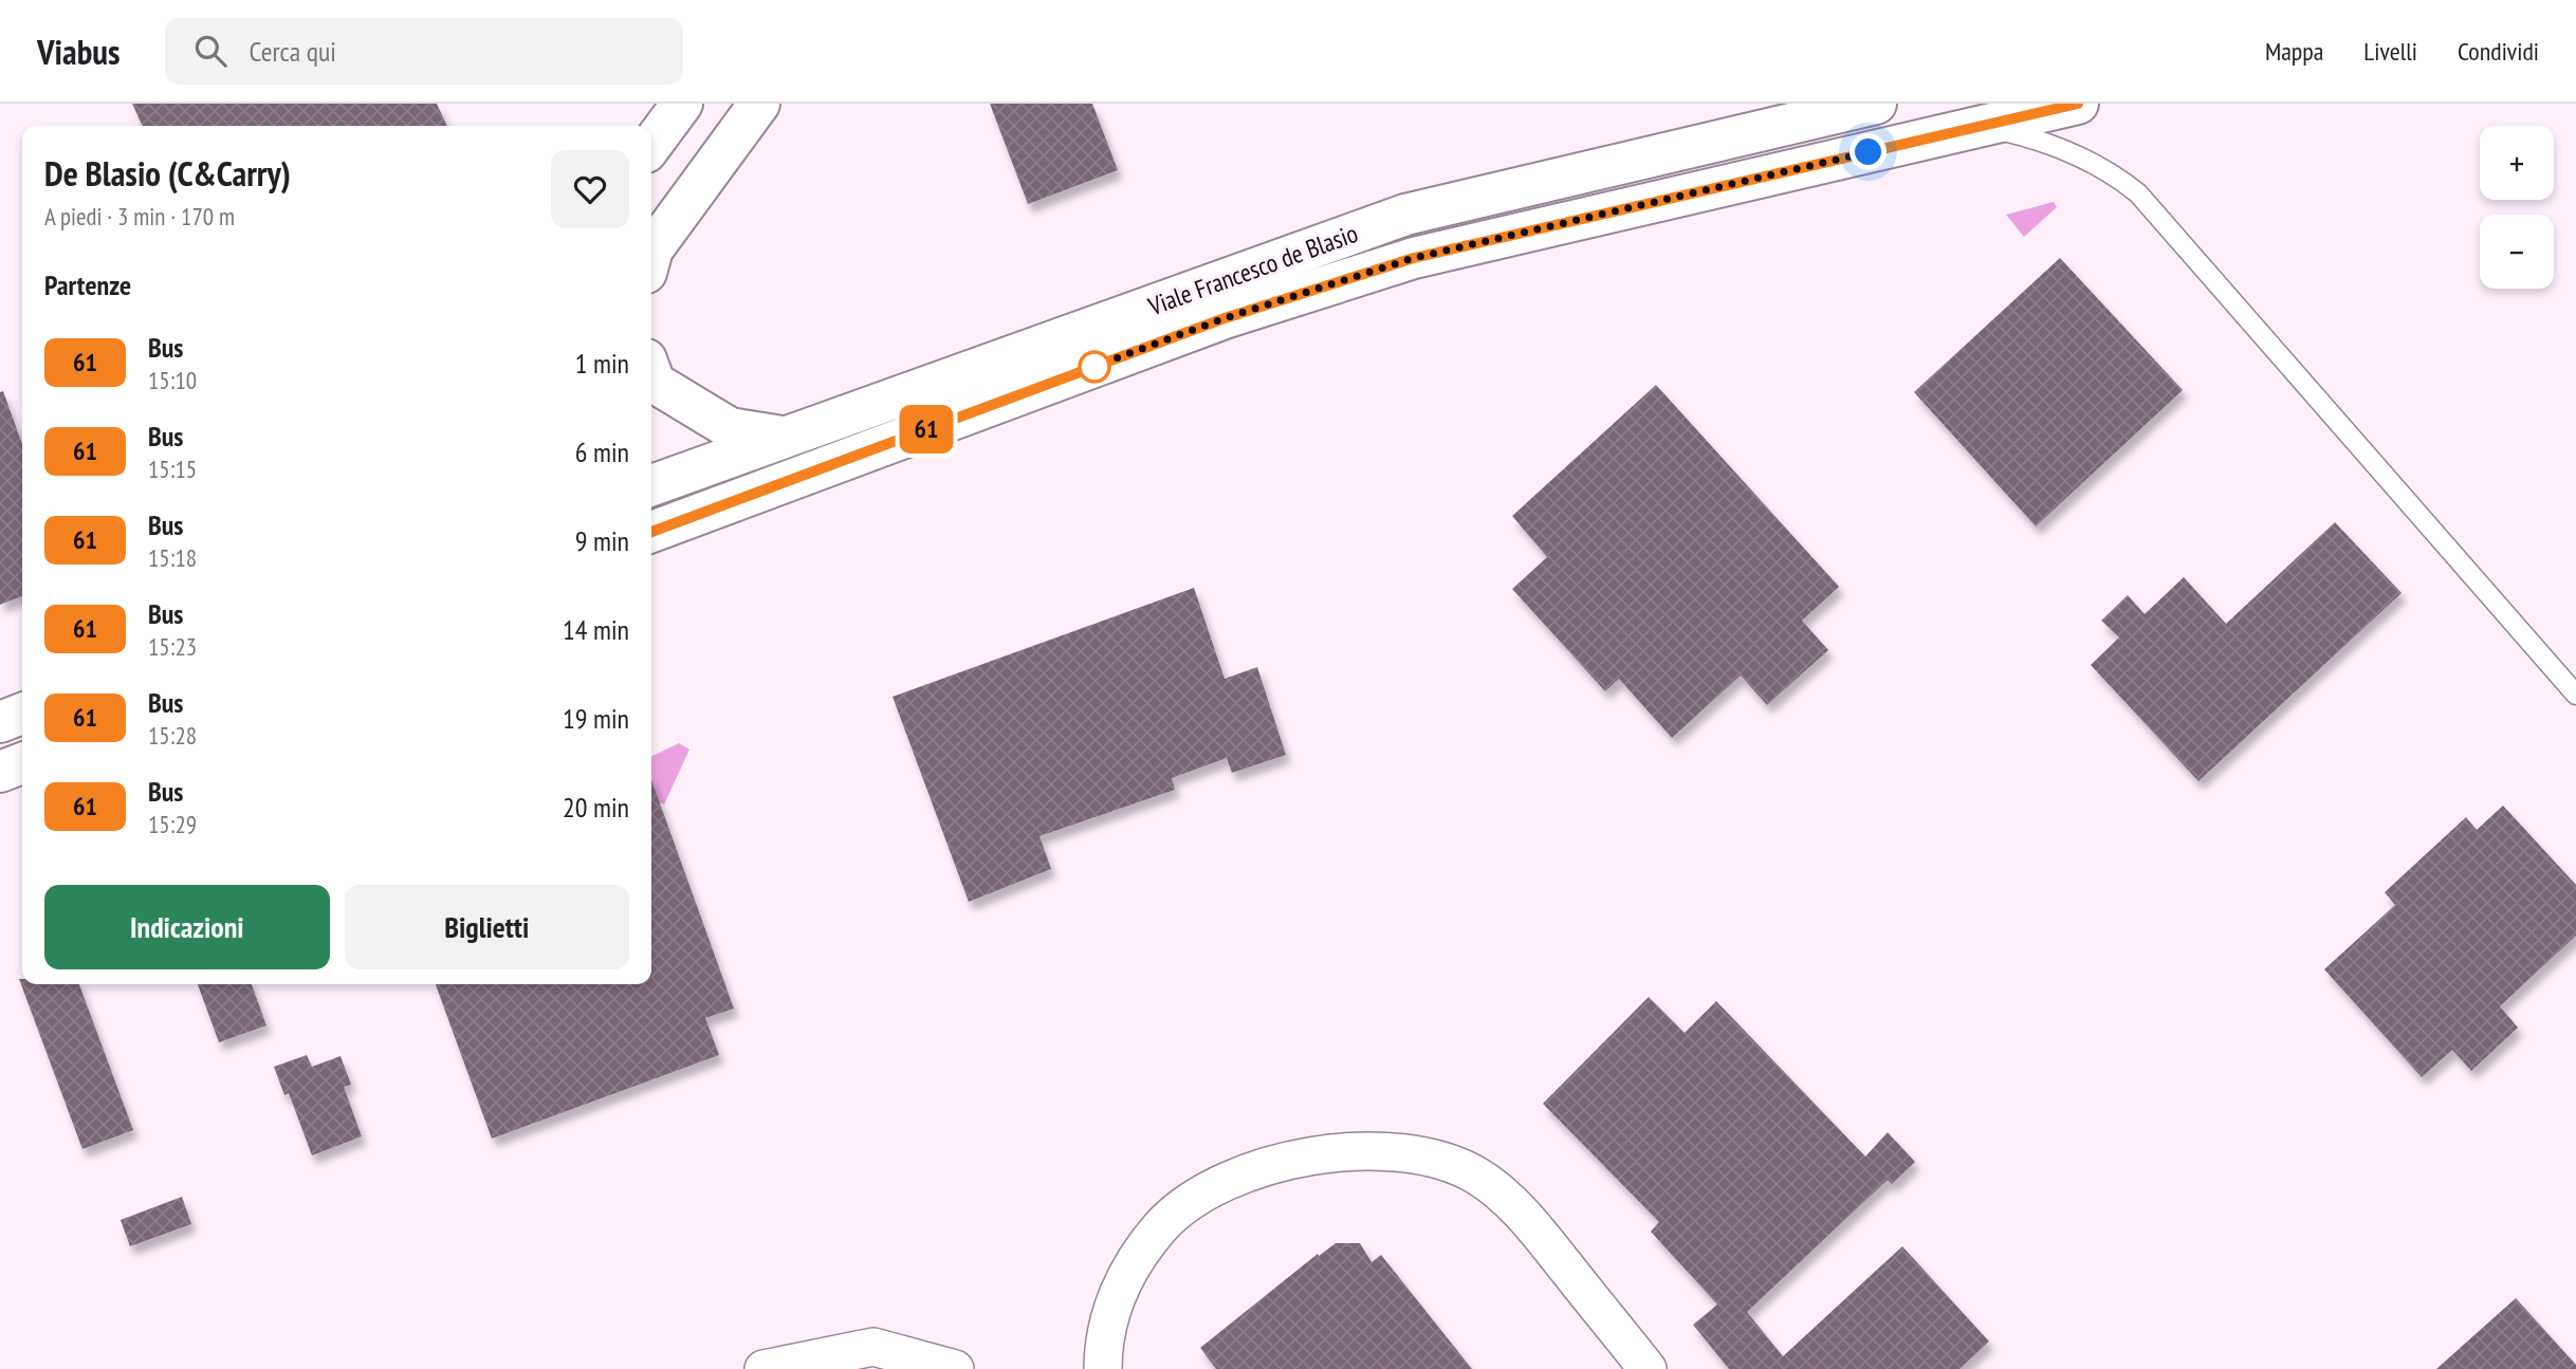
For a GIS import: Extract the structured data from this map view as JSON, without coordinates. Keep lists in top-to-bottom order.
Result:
{
  "streets": {
    "street": ["Viale Francesco de Blasio"]
  },
  "lines": ["bus line 61"],
  "page": {
    "header": "Viabus",
    "search": "Cerca qui",
    "nav": ["Mappa", "Livelli", "Condividi"],
    "on_map": "61",
    "map_buttons": ["+", "−"],
    "heading": [
      ["De Blasio (C&Carry)", "A piedi · 3 min · 170 m"],
      "Partenze"
    ],
    "list": [
      {
        "mark": "61",
        "name": "Bus",
        "note": "15:10",
        "value": "1 min"
      },
      {
        "mark": "61",
        "name": "Bus",
        "note": "15:15",
        "value": "6 min"
      },
      {
        "mark": "61",
        "name": "Bus",
        "note": "15:18",
        "value": "9 min"
      },
      {
        "mark": "61",
        "name": "Bus",
        "note": "15:23",
        "value": "14 min"
      },
      {
        "mark": "61",
        "name": "Bus",
        "note": "15:28",
        "value": "19 min"
      },
      {
        "mark": "61",
        "name": "Bus",
        "note": "15:29",
        "value": "20 min"
      }
    ],
    "buttons": ["Indicazioni", "Biglietti"]
  }
}
